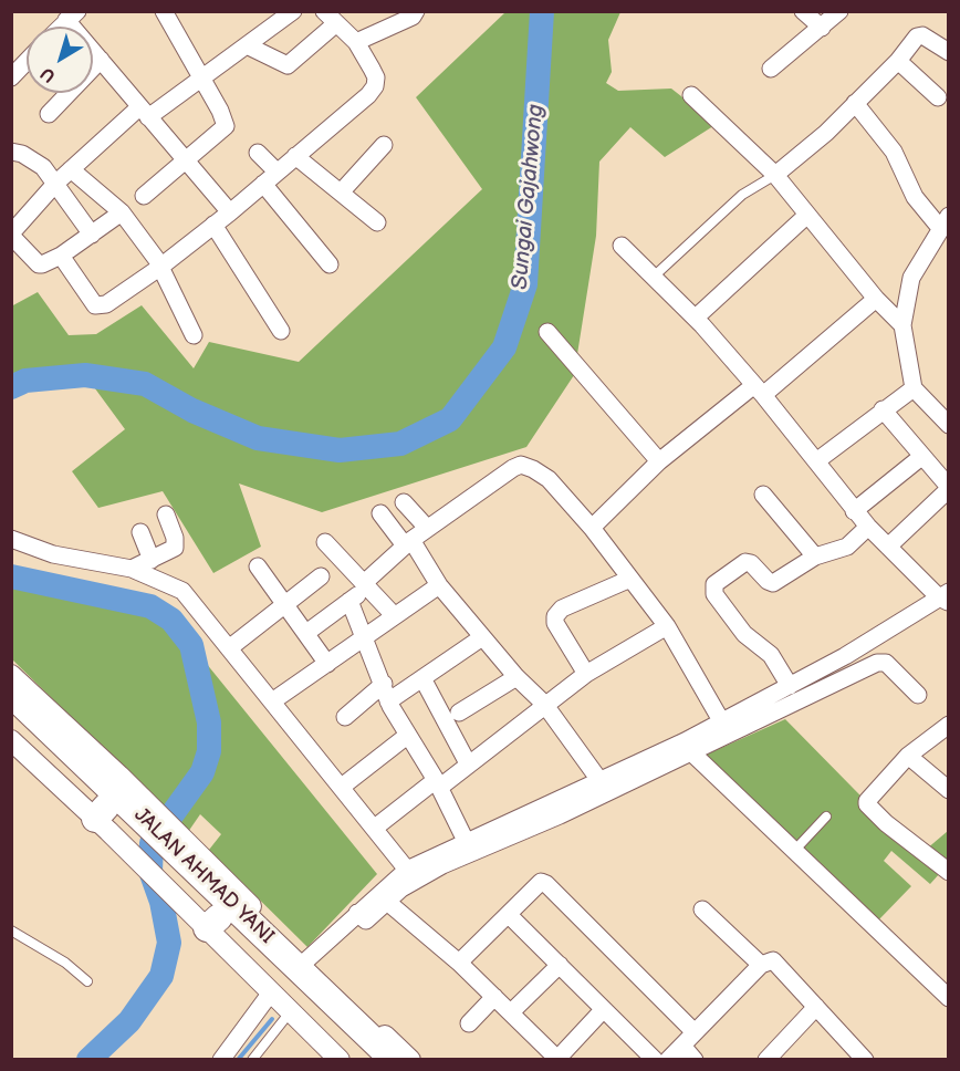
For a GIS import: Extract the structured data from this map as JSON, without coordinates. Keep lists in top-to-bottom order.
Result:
{
  "streets": {
    "highway": ["JALAN AHMAD YANI"]
  },
  "water": ["Sungai Gajahwong"],
  "north": "bottom left"
}
